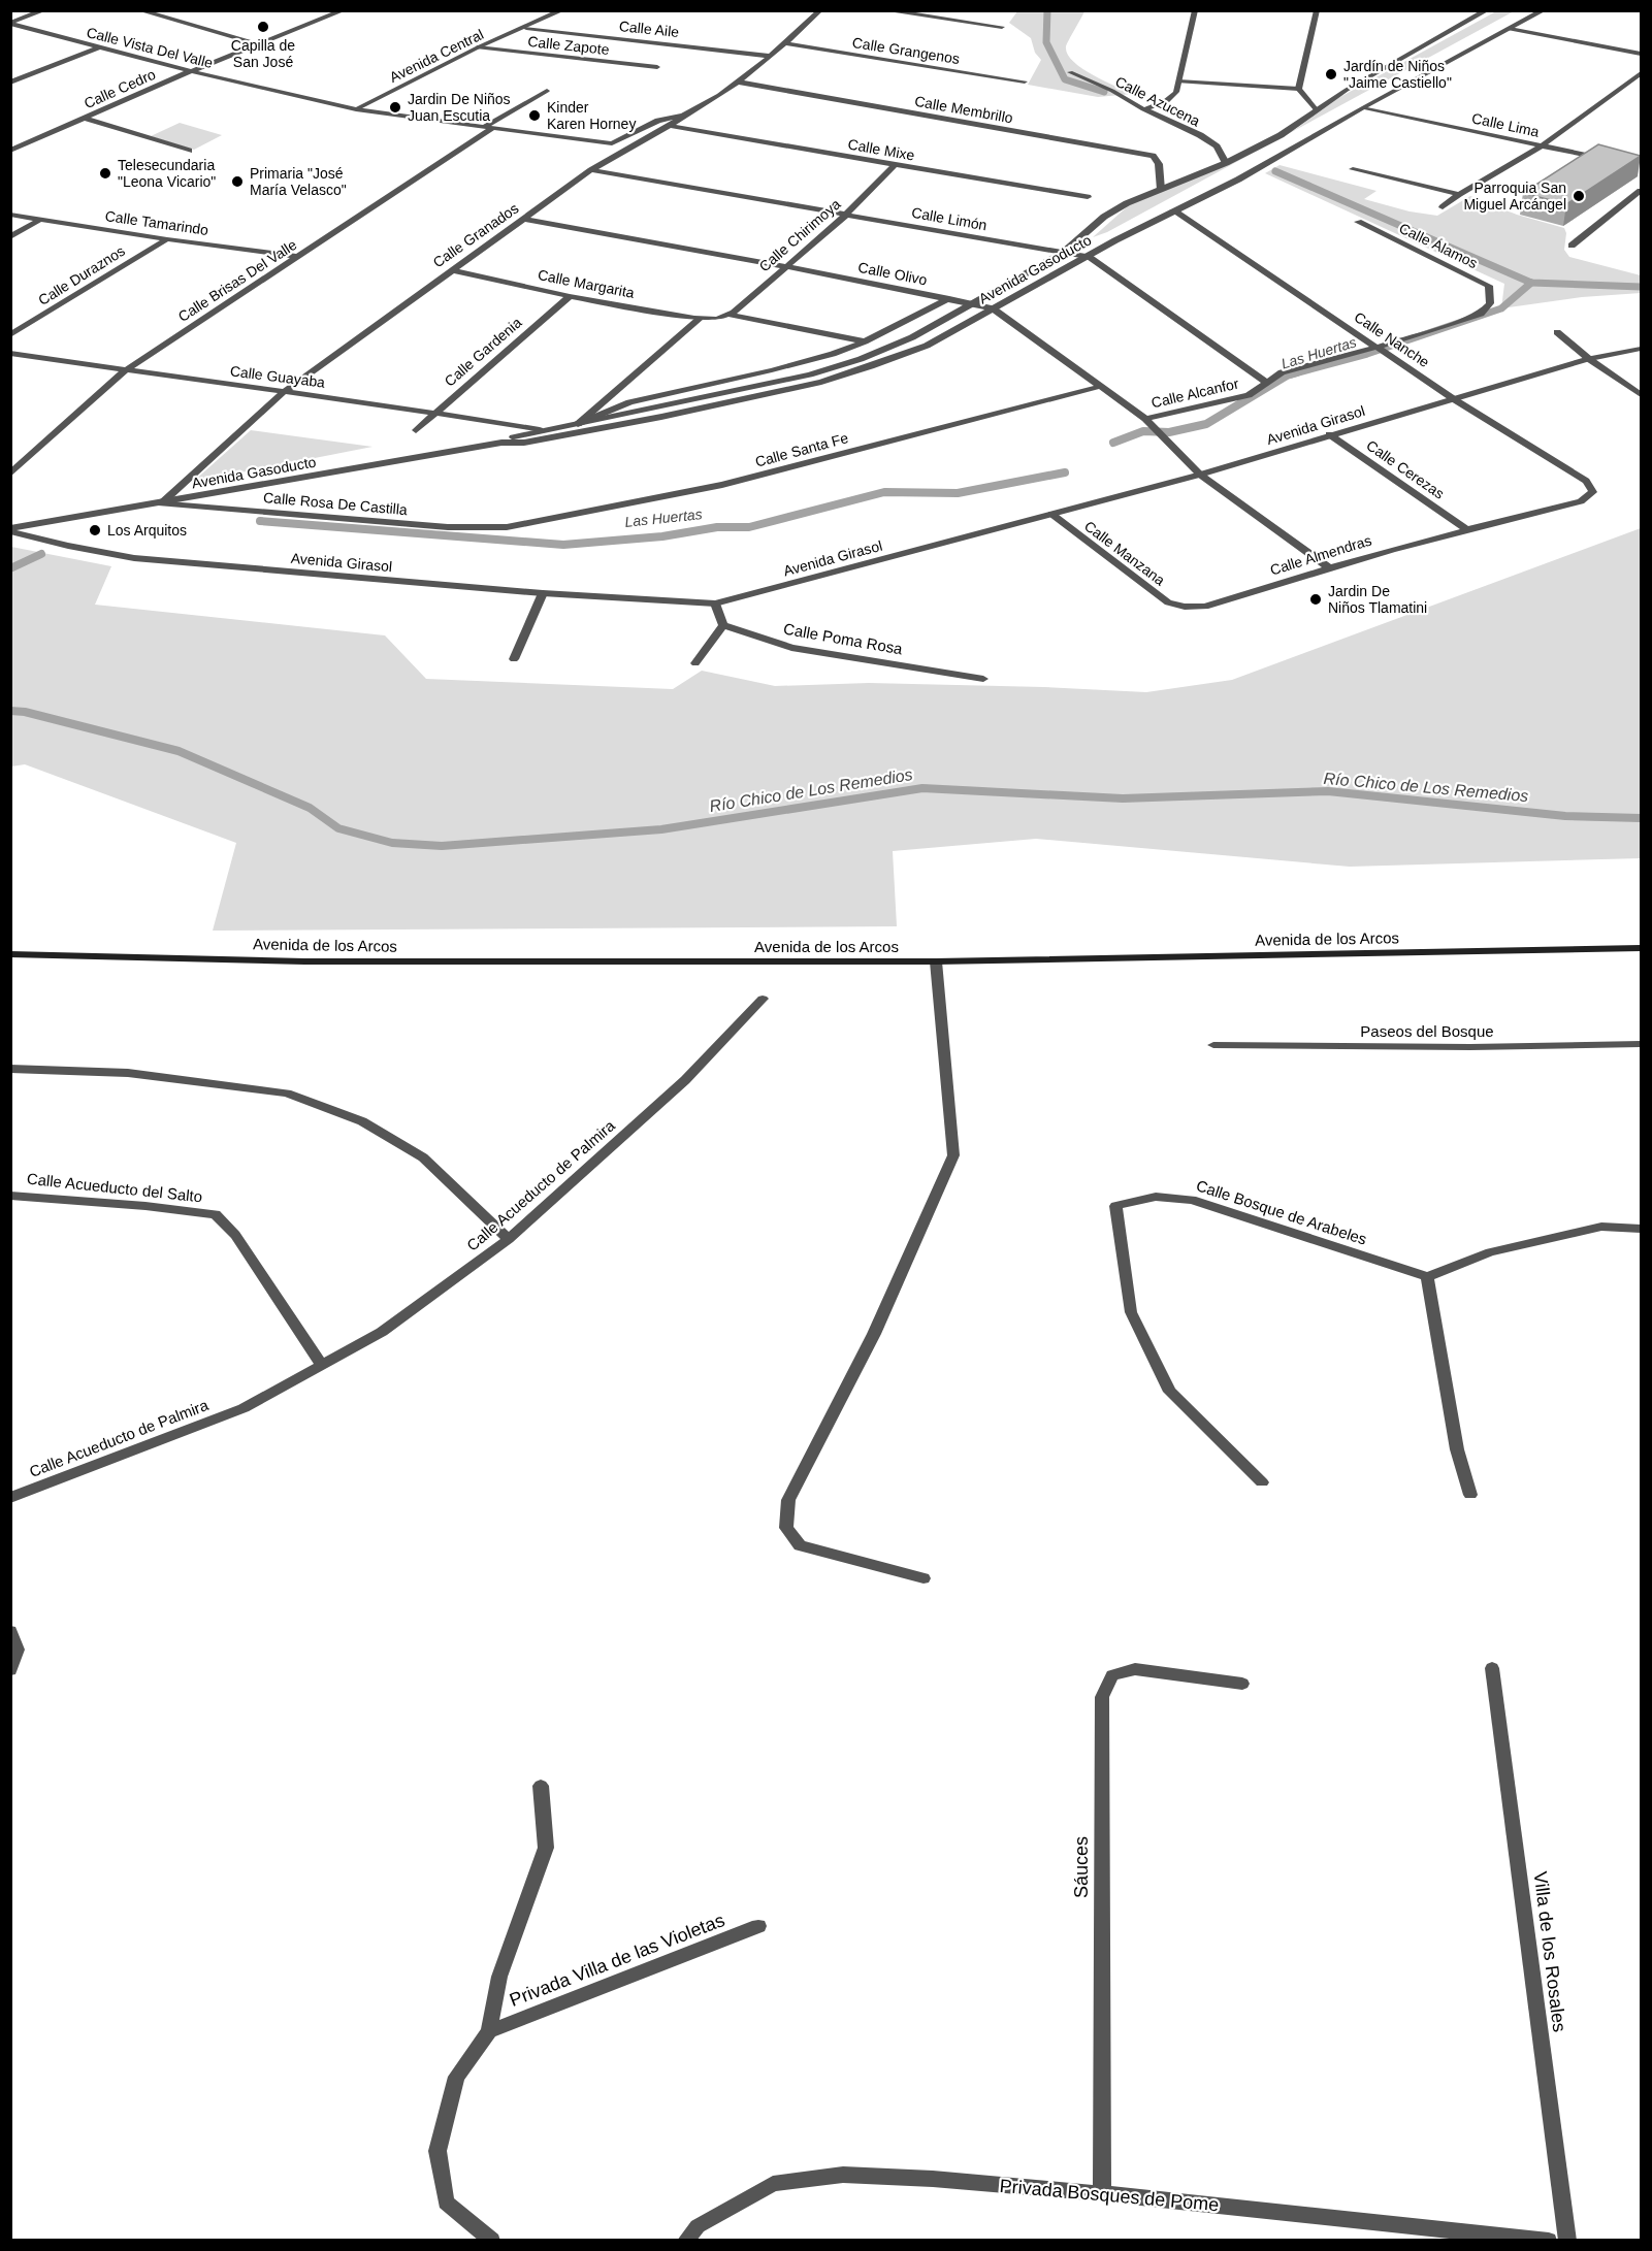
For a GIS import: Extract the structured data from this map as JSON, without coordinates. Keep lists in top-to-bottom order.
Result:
{
  "streets": {
    "main road": ["Avenida de los Arcos"],
    "street": [
      "Calle Aile",
      "Calle Zapote",
      "Calle Vista Del Valle",
      "Calle Grangenos",
      "Avenida Central",
      "Calle Cedro",
      "Calle Azucena",
      "Calle Membrillo",
      "Calle Lima",
      "Calle Mixe",
      "Calle Limón",
      "Calle Tamarindo",
      "Calle Granados",
      "Calle Chirimoya",
      "Calle Álamos",
      "Avenida Gasoducto",
      "Calle Olivo",
      "Calle Duraznos",
      "Calle Brisas Del Valle",
      "Calle Margarita",
      "Calle Nanche",
      "Calle Gardenia",
      "Calle Guayaba",
      "Calle Alcanfor",
      "Avenida Girasol",
      "Calle Santa Fe",
      "Calle Cerezas",
      "Calle Rosa De Castilla",
      "Calle Manzana",
      "Calle Almendras",
      "Calle Poma Rosa",
      "Paseos del Bosque",
      "Calle Acueducto de Palmira",
      "Calle Acueducto del Salto",
      "Calle Bosque de Arabeles",
      "Sáuces",
      "Villa de los Rosales",
      "Privada Villa de las Violetas",
      "Privada Bosques de Pome"
    ]
  },
  "crossings": [
    ["Calle Aile", "Avenida Central"],
    ["Calle Aile", "Calle Granados"],
    ["Calle Zapote", "Avenida Central"],
    ["Calle Vista Del Valle", "Avenida Central"],
    ["Calle Vista Del Valle", "Calle Cedro"],
    ["Calle Vista Del Valle", "Calle Granados"],
    ["Calle Vista Del Valle", "Calle Brisas Del Valle"],
    ["Calle Grangenos", "Calle Granados"],
    ["Calle Azucena", "Avenida Gasoducto"],
    ["Calle Membrillo", "Calle Granados"],
    ["Calle Membrillo", "Avenida Gasoducto"],
    ["Calle Lima", "Avenida Gasoducto"],
    ["Calle Mixe", "Calle Granados"],
    ["Calle Mixe", "Calle Chirimoya"],
    ["Calle Limón", "Calle Granados"],
    ["Calle Limón", "Calle Chirimoya"],
    ["Calle Limón", "Avenida Gasoducto"],
    ["Calle Limón", "Calle Alcanfor"],
    ["Calle Tamarindo", "Calle Duraznos"],
    ["Calle Tamarindo", "Calle Brisas Del Valle"],
    ["Calle Granados", "Avenida Gasoducto"],
    ["Calle Granados", "Calle Olivo"],
    ["Calle Granados", "Calle Margarita"],
    ["Calle Granados", "Calle Guayaba"],
    ["Calle Granados", "Calle Rosa De Castilla"],
    ["Calle Chirimoya", "Calle Olivo"],
    ["Calle Chirimoya", "Calle Margarita"],
    ["Calle Álamos", "Calle Alcanfor"],
    ["Avenida Gasoducto", "Calle Olivo"],
    ["Avenida Gasoducto", "Calle Nanche"],
    ["Avenida Gasoducto", "Calle Guayaba"],
    ["Avenida Gasoducto", "Avenida Girasol"],
    ["Avenida Gasoducto", "Calle Rosa De Castilla"],
    ["Calle Olivo", "Calle Alcanfor"],
    ["Calle Olivo", "Avenida Girasol"],
    ["Calle Olivo", "Calle Santa Fe"],
    ["Calle Olivo", "Calle Almendras"],
    ["Calle Brisas Del Valle", "Calle Guayaba"],
    ["Calle Margarita", "Calle Gardenia"],
    ["Calle Nanche", "Calle Alcanfor"],
    ["Calle Nanche", "Avenida Girasol"],
    ["Calle Nanche", "Calle Almendras"],
    ["Calle Gardenia", "Calle Guayaba"],
    ["Avenida Girasol", "Calle Cerezas"],
    ["Avenida Girasol", "Calle Manzana"],
    ["Calle Santa Fe", "Calle Rosa De Castilla"],
    ["Calle Cerezas", "Calle Almendras"],
    ["Calle Manzana", "Calle Almendras"],
    ["Calle Acueducto de Palmira", "Calle Acueducto del Salto"],
    ["Sáuces", "Privada Bosques de Pome"]
  ],
  "water": ["Las Huertas", "Río Chico de Los Remedios"],
  "places": [
    "Capilla de San José",
    "Jardín de Niños \"Jaime Castiello\"",
    "Jardin De Niños Juan Escutia",
    "Kinder Karen Horney",
    "Telesecundaria \"Leona Vicario\"",
    "Primaria \"José María Velasco\"",
    "Parroquia San Miguel Arcángel",
    "Los Arquitos",
    "Jardin De Niños Tlamatini"
  ]
}
